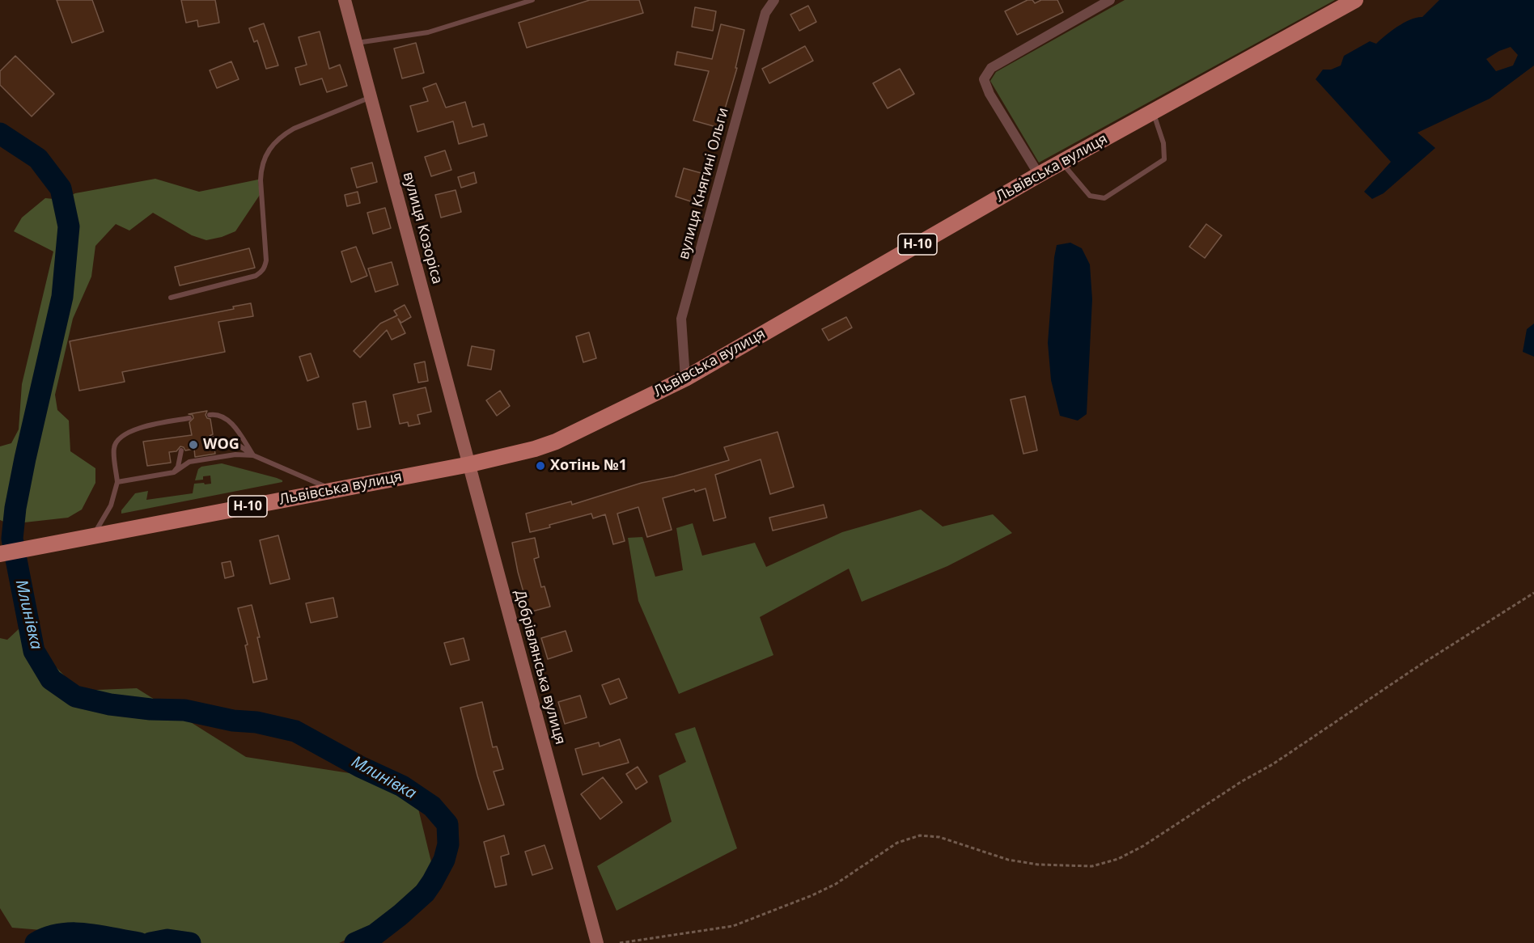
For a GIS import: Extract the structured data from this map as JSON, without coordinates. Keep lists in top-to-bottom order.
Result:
{
  "streets": {
    "main road": ["Львівська вулиця", "Н-10"],
    "street": ["вулиця Княгині Ольги", "вулиця Козоріса", "Добрівлянська вулиця"]
  },
  "crossings": [
    ["Львівська вулиця", "вулиця Княгині Ольги"],
    ["Львівська вулиця", "вулиця Козоріса"],
    ["Львівська вулиця", "Добрівлянська вулиця"],
    ["вулиця Козоріса", "Добрівлянська вулиця"]
  ],
  "water": ["Млинівка"],
  "places": ["WOG", "Хотінь №1"]
}
